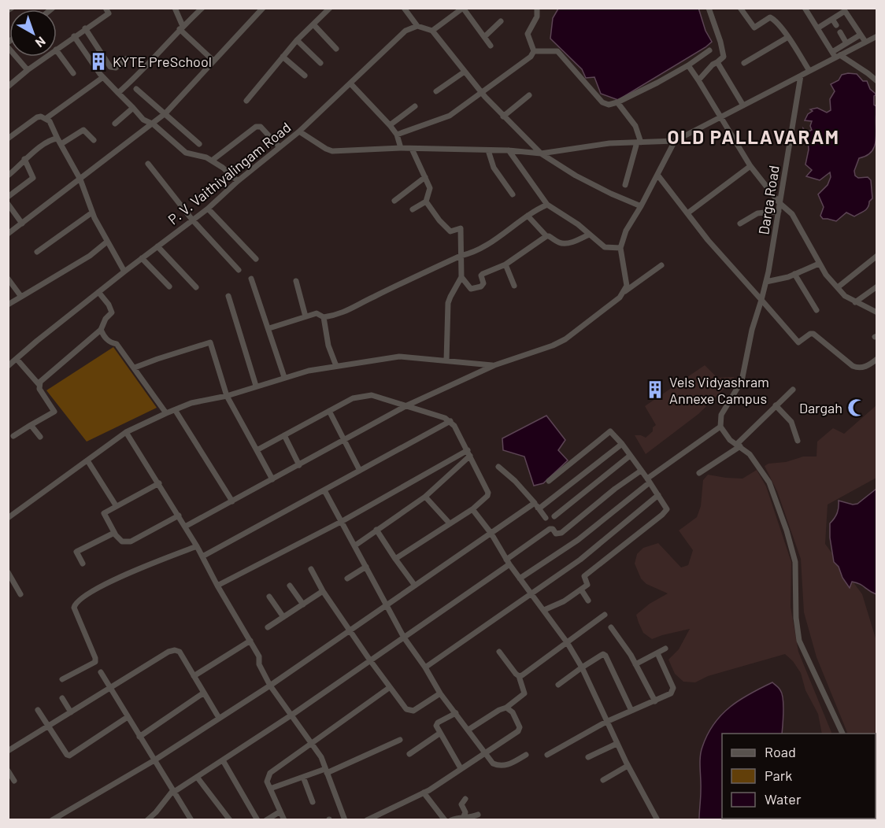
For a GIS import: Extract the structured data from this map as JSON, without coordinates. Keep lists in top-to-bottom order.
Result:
{
  "streets": {
    "street": ["P. V. Vaithiyalingam Road", "Darga Road"]
  },
  "districts": ["OLD PALLAVARAM"],
  "places": {
    "building": ["KYTE PreSchool", "Vels Vidyashram Annexe Campus"],
    "mosque": ["Dargah"]
  },
  "legend": ["Road", "Park", "Water"],
  "north": "bottom right"
}
